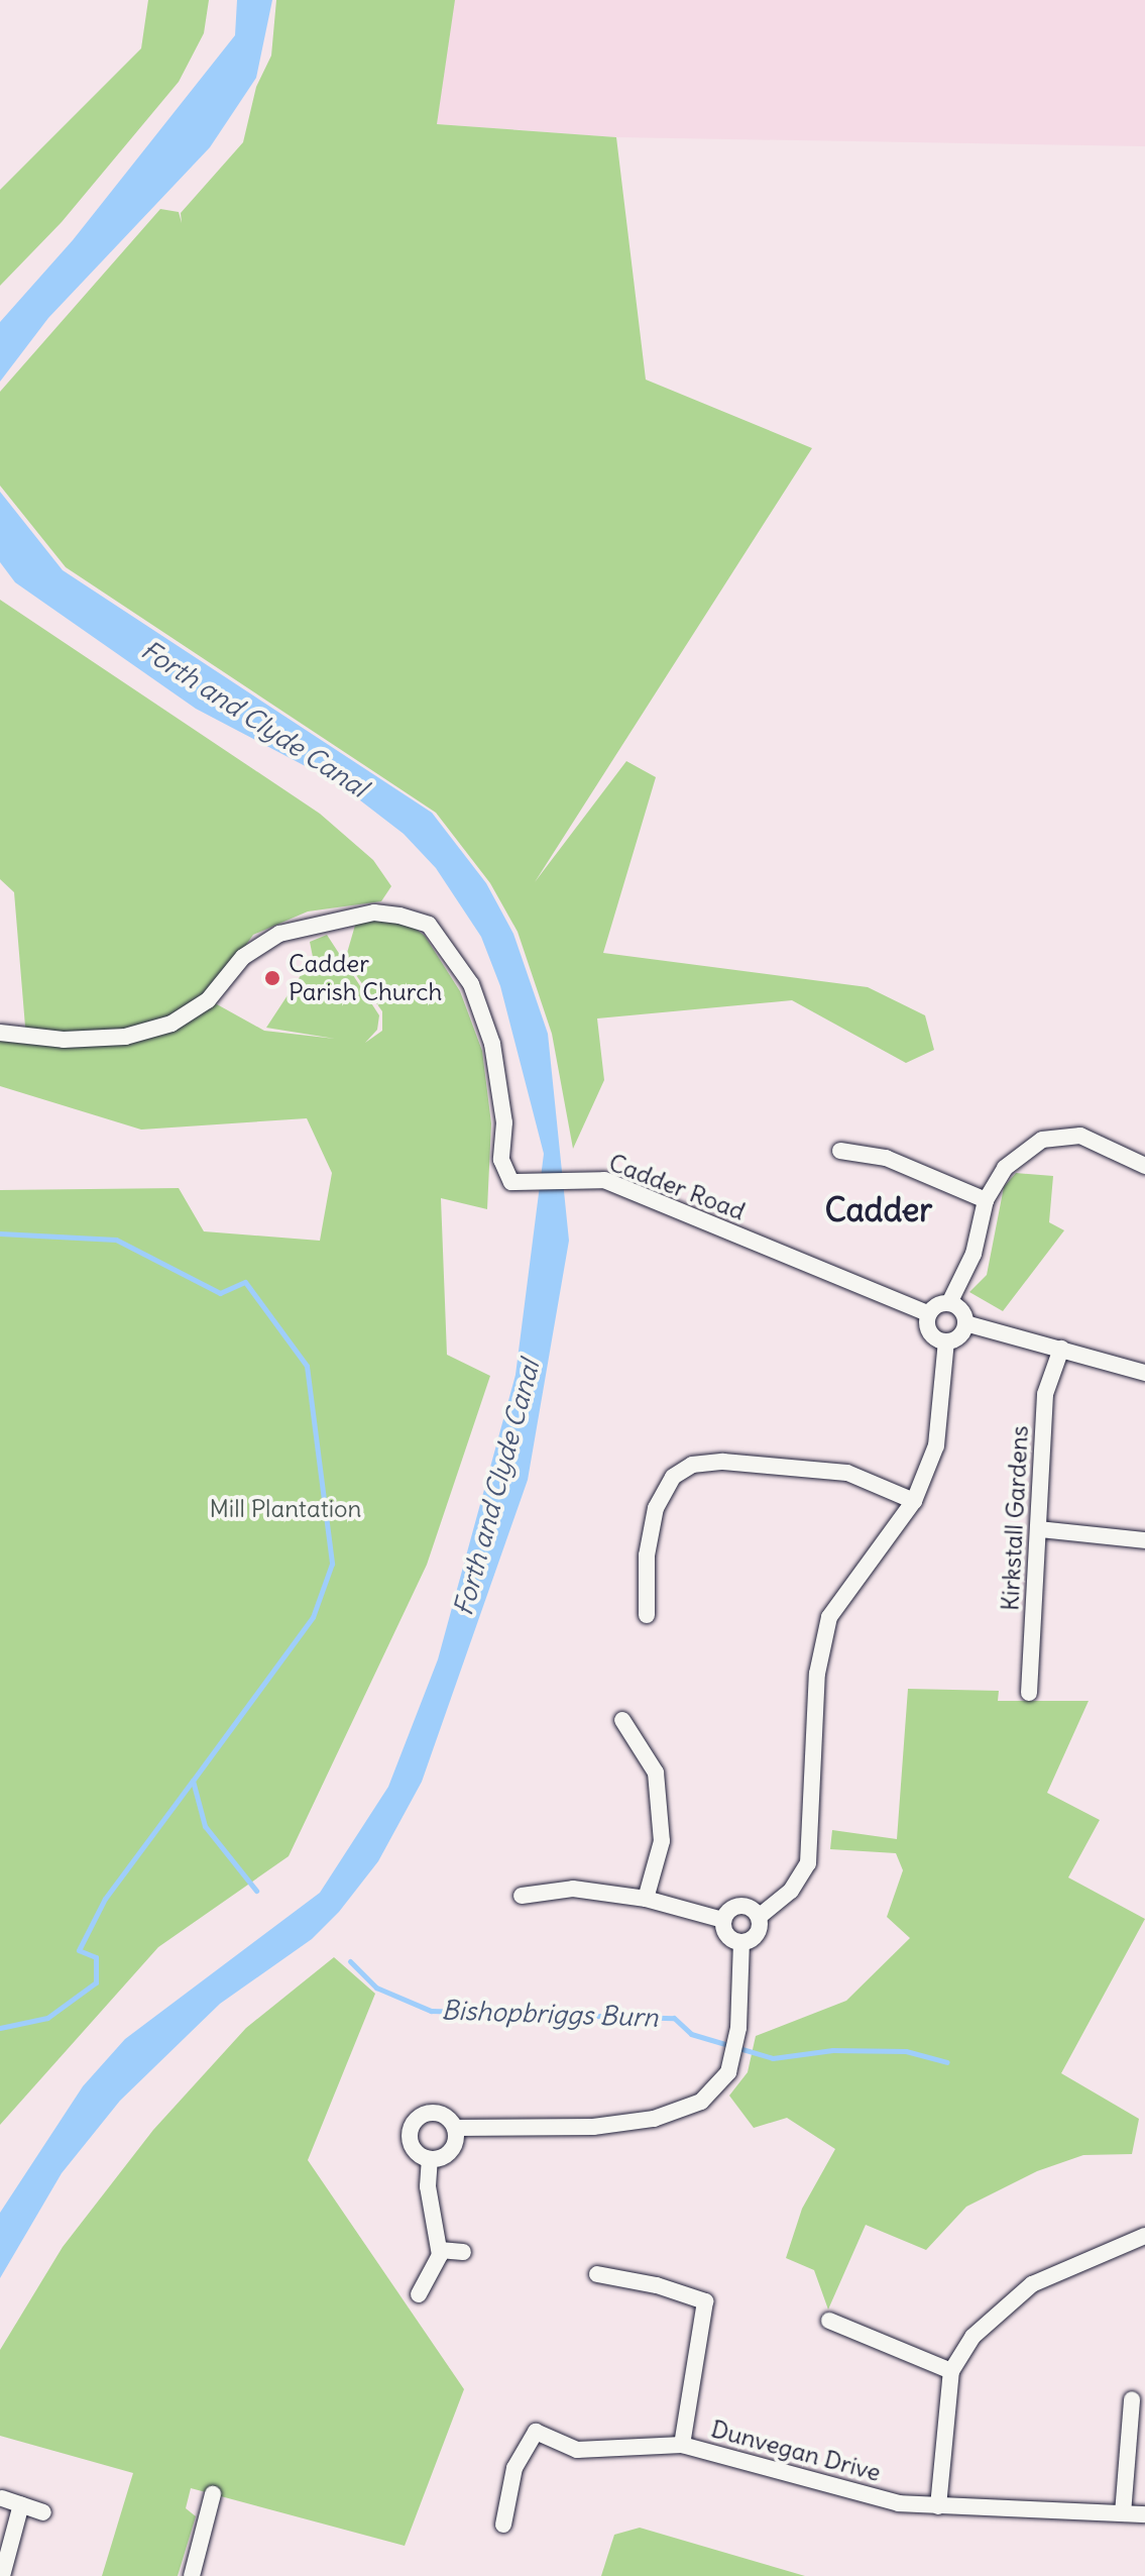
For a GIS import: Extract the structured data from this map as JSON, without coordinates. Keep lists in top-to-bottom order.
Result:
{
  "streets": {
    "street": ["Cadder Road", "Kirkstall Gardens", "Dunvegan Drive"]
  },
  "districts": ["Cadder"],
  "water": ["Forth and Clyde Canal", "Bishopbriggs Burn"],
  "parks": ["Mill Plantation"],
  "places": ["Cadder Parish Church"]
}
